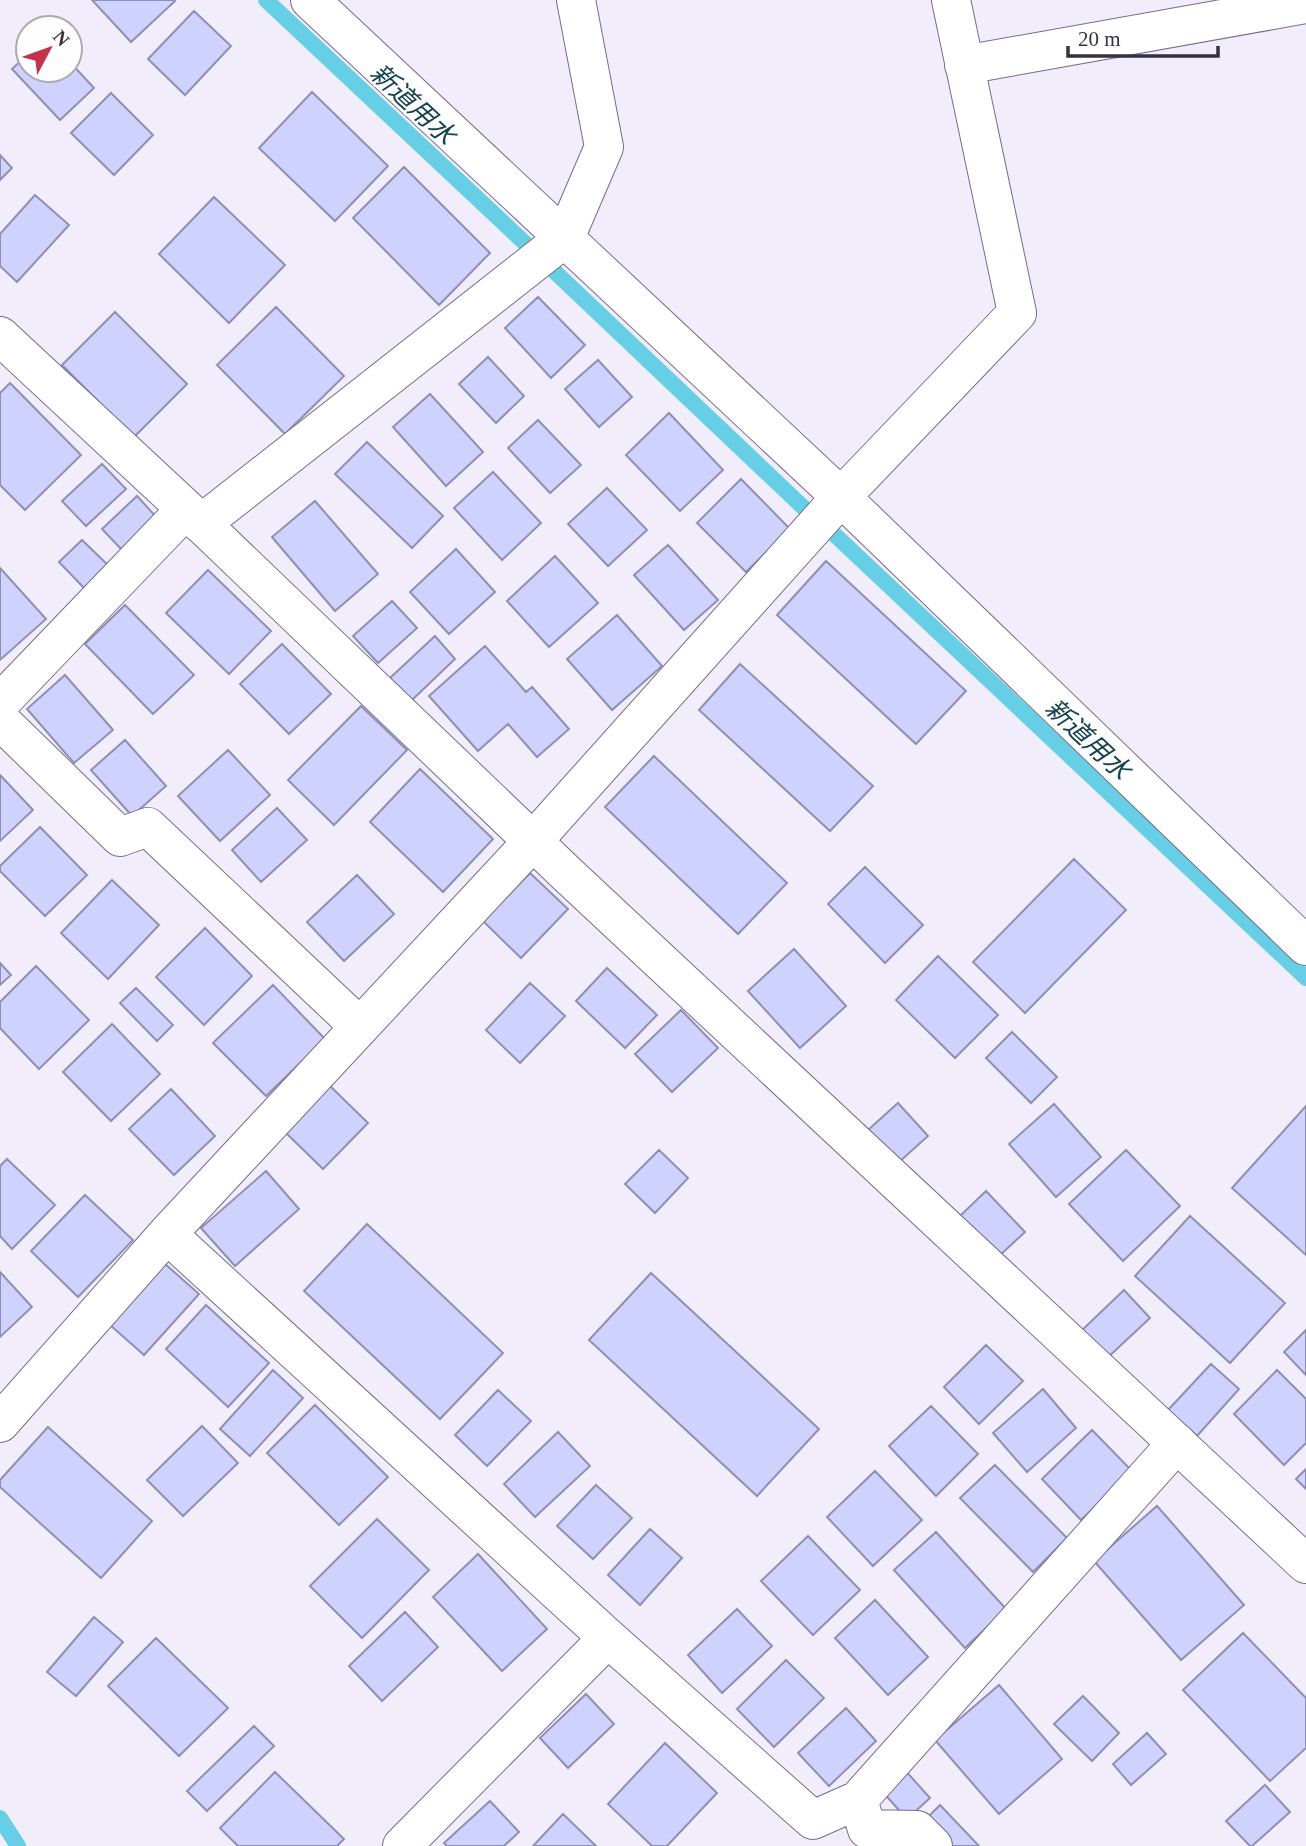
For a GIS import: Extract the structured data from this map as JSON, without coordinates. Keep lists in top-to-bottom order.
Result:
{
  "water": ["新道用水"],
  "scale_bar": "20 m",
  "north": "top right"
}
